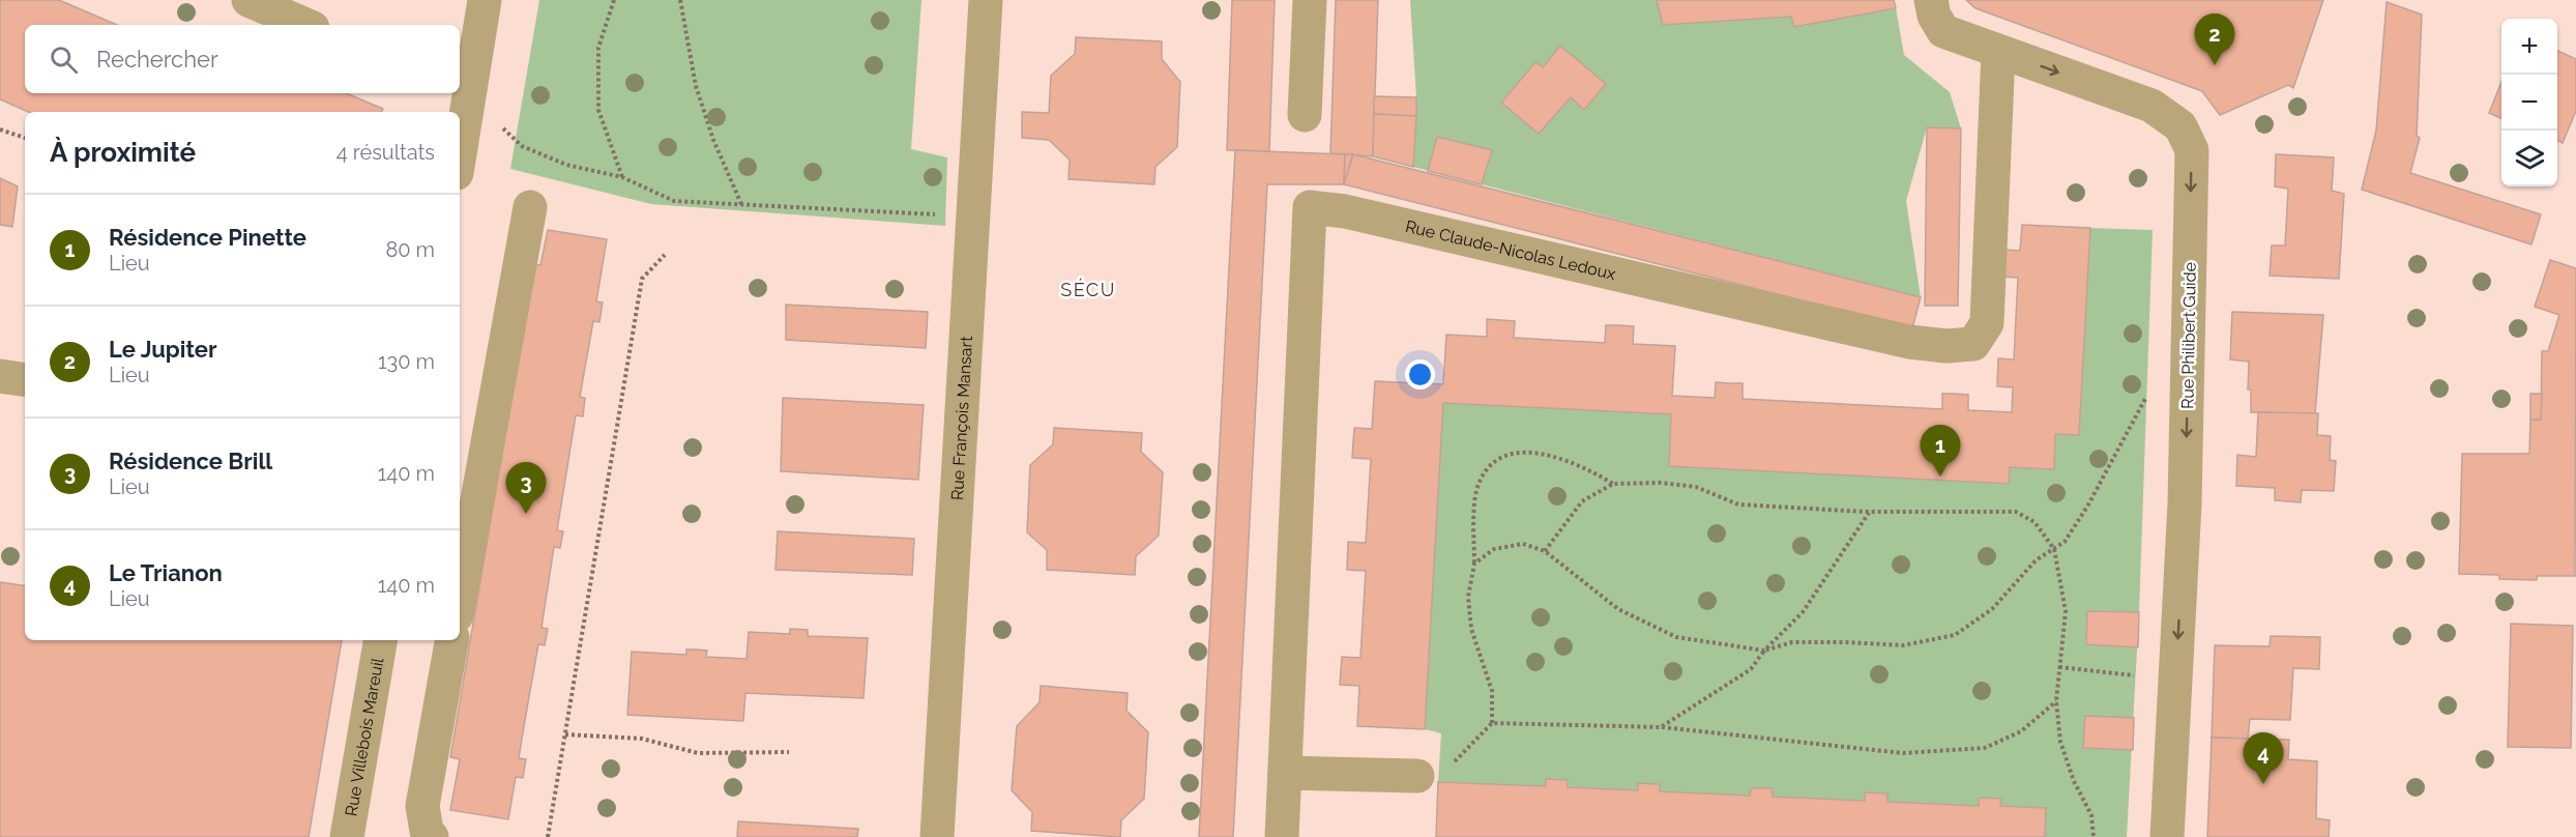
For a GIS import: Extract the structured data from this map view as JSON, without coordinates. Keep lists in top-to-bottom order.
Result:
{
  "streets": {
    "street": [
      "Rue Claude-Nicolas Ledoux",
      "Rue Philibert Guide",
      "Rue François Mansart",
      "Rue Villebois Mareuil"
    ]
  },
  "crossings": [
    ["Rue Claude-Nicolas Ledoux", "Rue Philibert Guide"]
  ],
  "one_way": ["Rue Philibert Guide"],
  "districts": ["SÉCU"],
  "page": {
    "pins": [
      "2",
      "1",
      "3",
      "4"
    ],
    "map_buttons": ["+", "−"],
    "search": "Rechercher",
    "heading": ["À proximité", "4 résultats"],
    "list": [
      {
        "mark": "1",
        "name": "Résidence Pinette",
        "note": "Lieu",
        "value": "80 m"
      },
      {
        "mark": "2",
        "name": "Le Jupiter",
        "note": "Lieu",
        "value": "130 m"
      },
      {
        "mark": "3",
        "name": "Résidence Brill",
        "note": "Lieu",
        "value": "140 m"
      },
      {
        "mark": "4",
        "name": "Le Trianon",
        "note": "Lieu",
        "value": "140 m"
      }
    ]
  }
}
